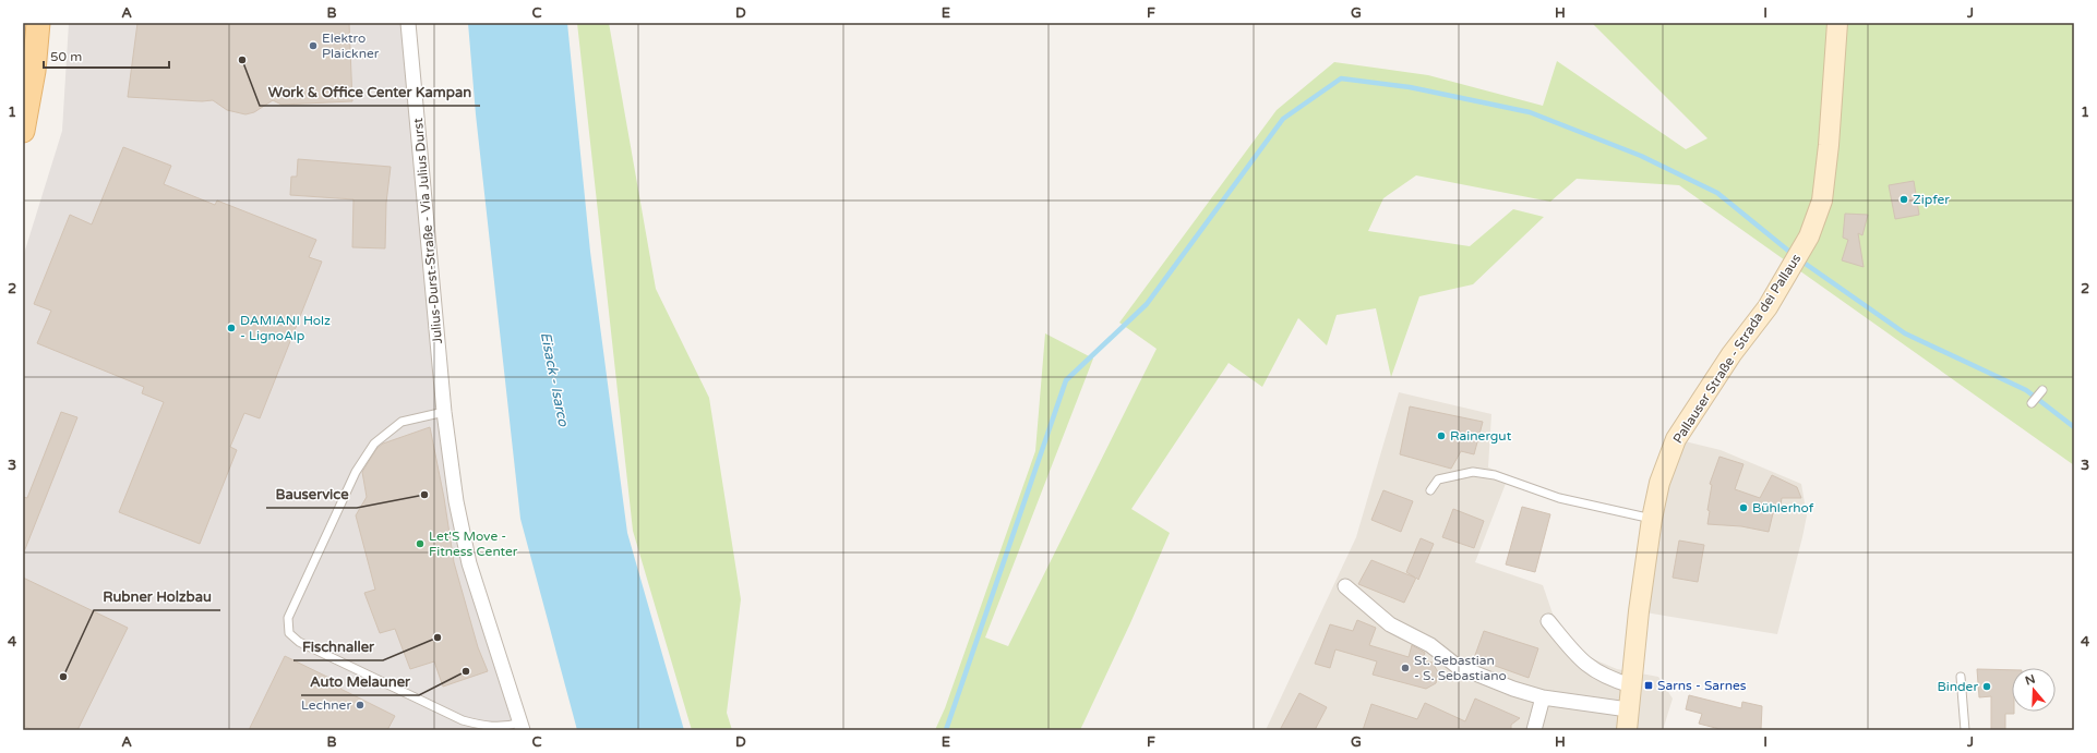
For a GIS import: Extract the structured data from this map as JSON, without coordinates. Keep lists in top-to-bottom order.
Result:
{
  "streets": {
    "street": ["Julius-Durst-Straße - Via Julius Durst", "Pallauser Straße - Strada dei Pallaus"]
  },
  "water": ["Eisack - Isarco"],
  "places": {
    "other": [
      "Elektro Plaickner",
      "Work & Office Center Kampan",
      "Zipfer",
      "DAMIANI Holz - LignoAlp",
      "Rainergut",
      "Bauservice",
      "Bühlerhof",
      "Let'S Move - Fitness Center",
      "Fischnaller",
      "St. Sebastian - S. Sebastiano",
      "Auto Melauner",
      "Rubner Holzbau",
      "Binder",
      "Lechner"
    ],
    "transit": ["Sarns - Sarnes"]
  },
  "scale_bar": "50 m",
  "north": "top",
  "grid": {
    "columns": [
      "A",
      "B",
      "C",
      "D",
      "E",
      "F",
      "G",
      "H",
      "I",
      "J"
    ],
    "rows": [
      "1",
      "2",
      "3",
      "4"
    ]
  }
}
